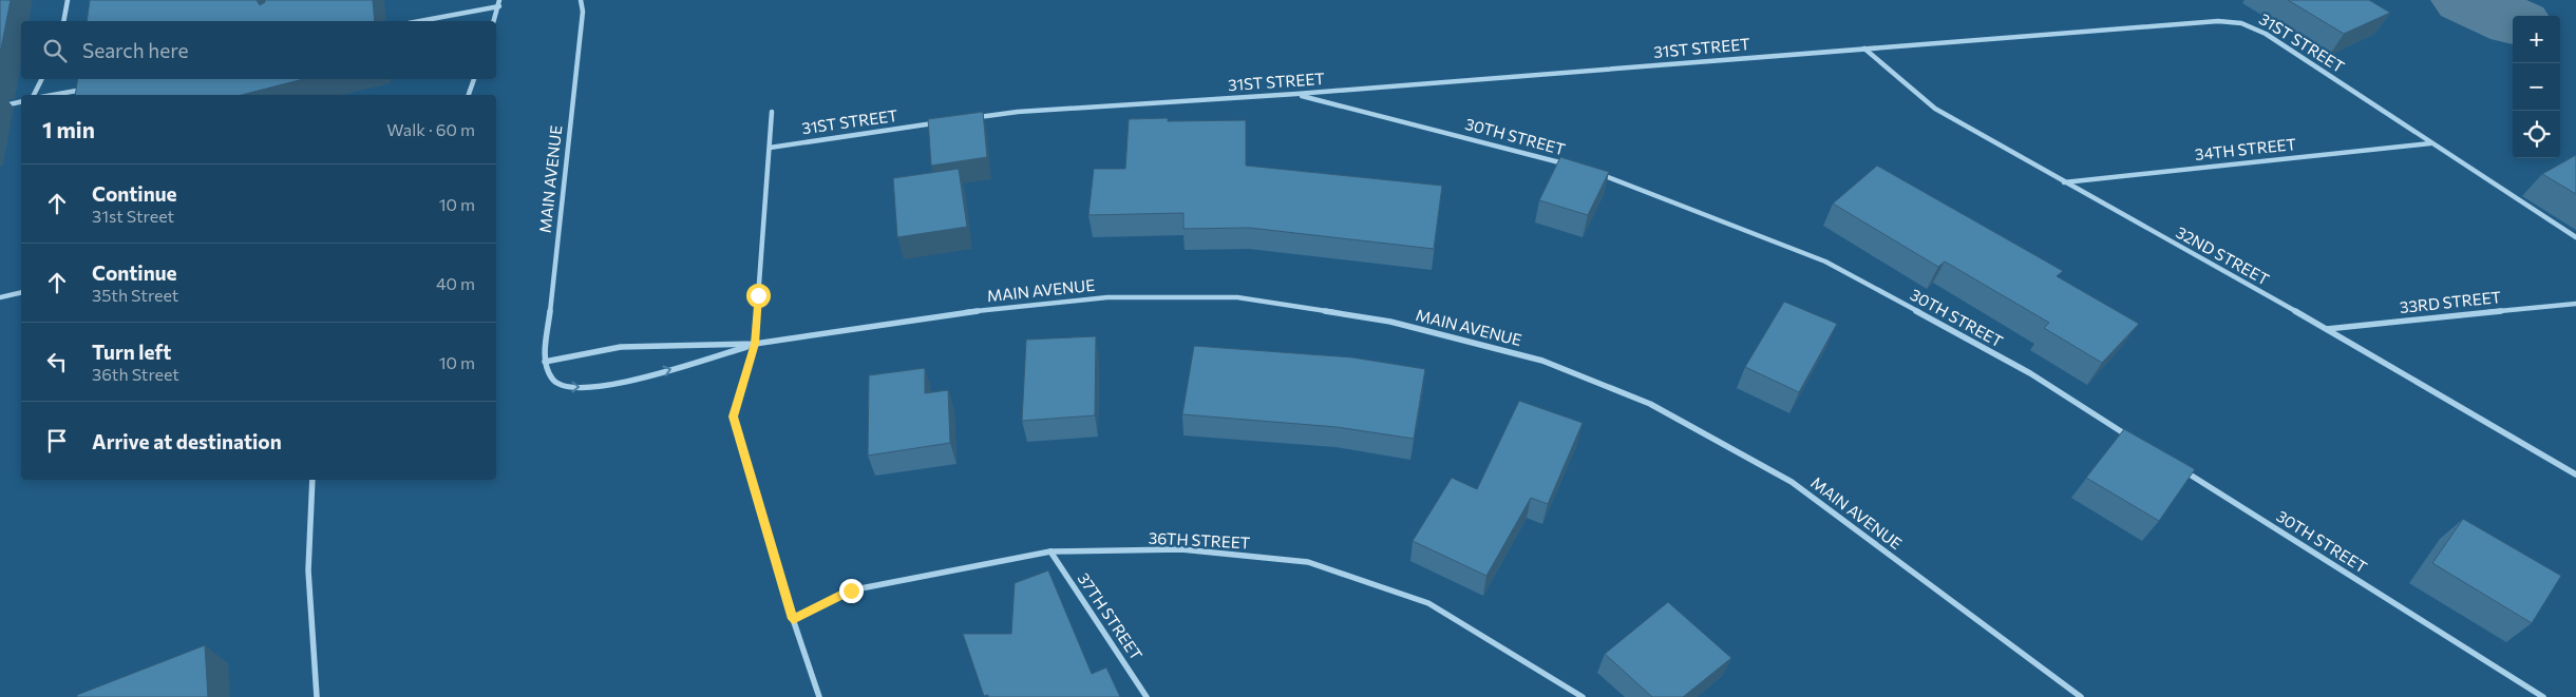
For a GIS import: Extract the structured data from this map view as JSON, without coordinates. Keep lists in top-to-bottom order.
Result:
{
  "streets": {
    "street": [
      "31ST STREET",
      "30TH STREET",
      "34TH STREET",
      "MAIN AVENUE",
      "32ND STREET",
      "33RD STREET",
      "36TH STREET",
      "37TH STREET"
    ]
  },
  "crossings": [
    ["31ST STREET", "30TH STREET"],
    ["31ST STREET", "34TH STREET"],
    ["31ST STREET", "32ND STREET"],
    ["34TH STREET", "32ND STREET"],
    ["32ND STREET", "33RD STREET"],
    ["36TH STREET", "37TH STREET"]
  ],
  "page": {
    "map_buttons": ["+", "−"],
    "search": "Search here",
    "heading": ["1 min", "Walk · 60 m"],
    "list": [
      ["Continue", "31st Street", "10 m"],
      ["Continue", "35th Street", "40 m"],
      ["Turn left", "36th Street", "10 m"],
      "Arrive at destination"
    ]
  }
}
